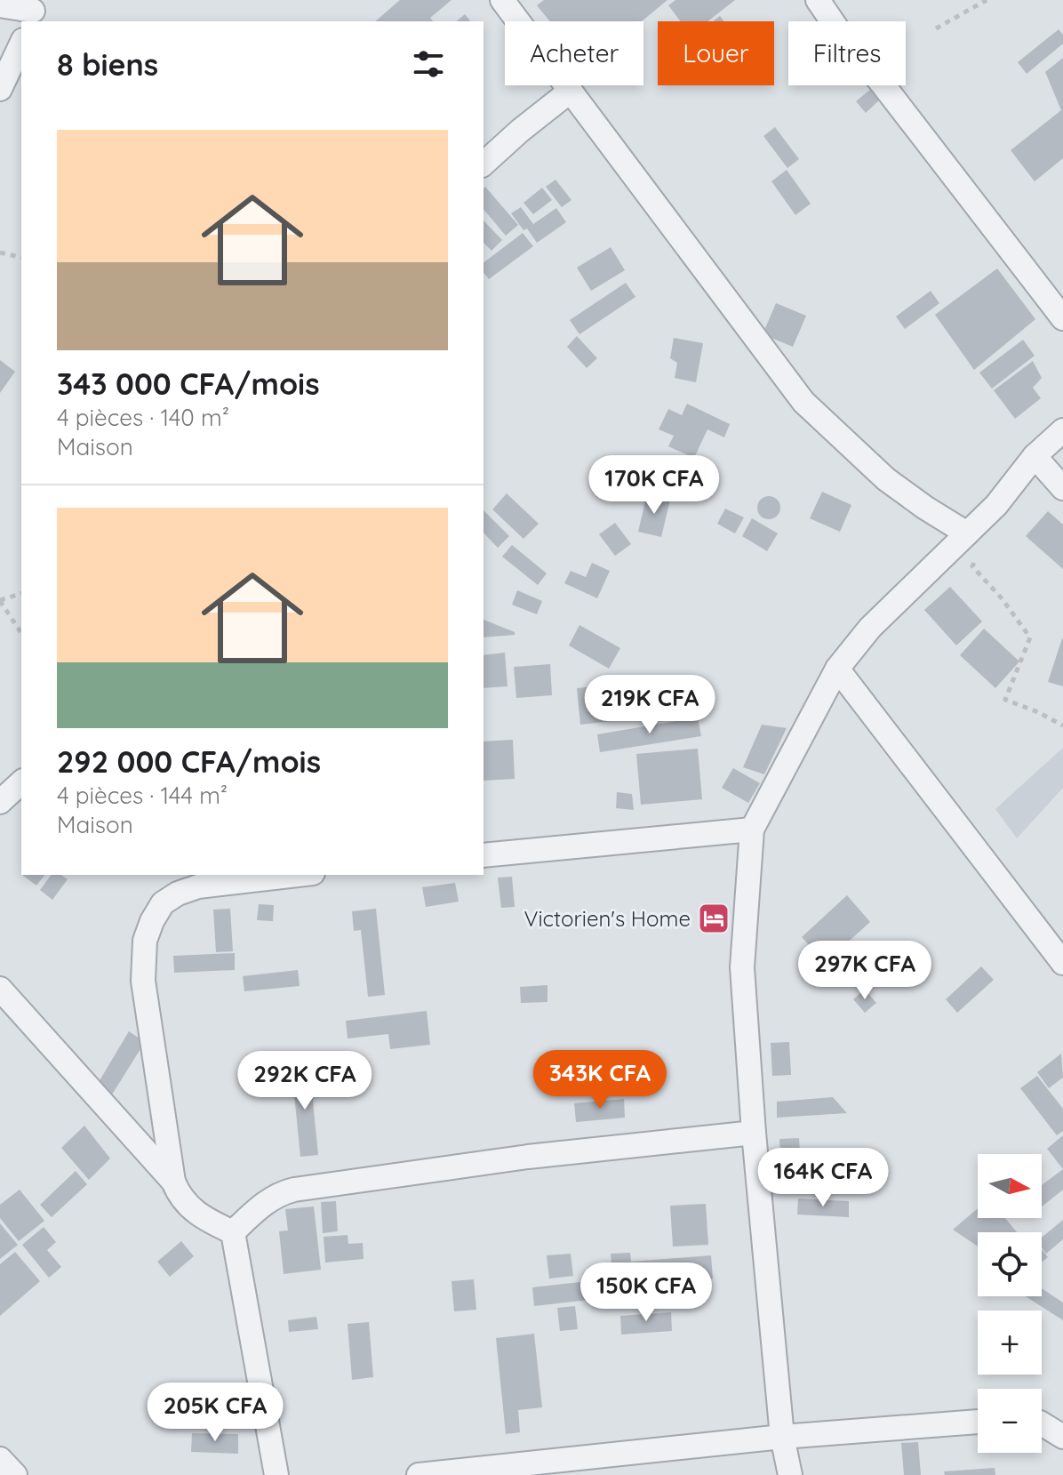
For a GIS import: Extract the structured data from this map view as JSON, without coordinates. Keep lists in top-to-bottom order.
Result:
{
  "places": {
    "hotel": ["Victorien's Home"]
  },
  "north": "right",
  "page": {
    "chip": ["Acheter", "Louer", "Filtres"],
    "heading": "8 biens",
    "list": [
      {
        "name": "343 000 CFA/mois",
        "note": "4 pièces · 140 m² · Maison"
      },
      {
        "name": "292 000 CFA/mois",
        "note": "4 pièces · 144 m² · Maison"
      }
    ],
    "price": [
      "170K CFA",
      "219K CFA",
      "297K CFA",
      "343K CFA",
      "292K CFA",
      "164K CFA",
      "150K CFA",
      "205K CFA"
    ],
    "map_buttons": ["+", "−"]
  }
}
